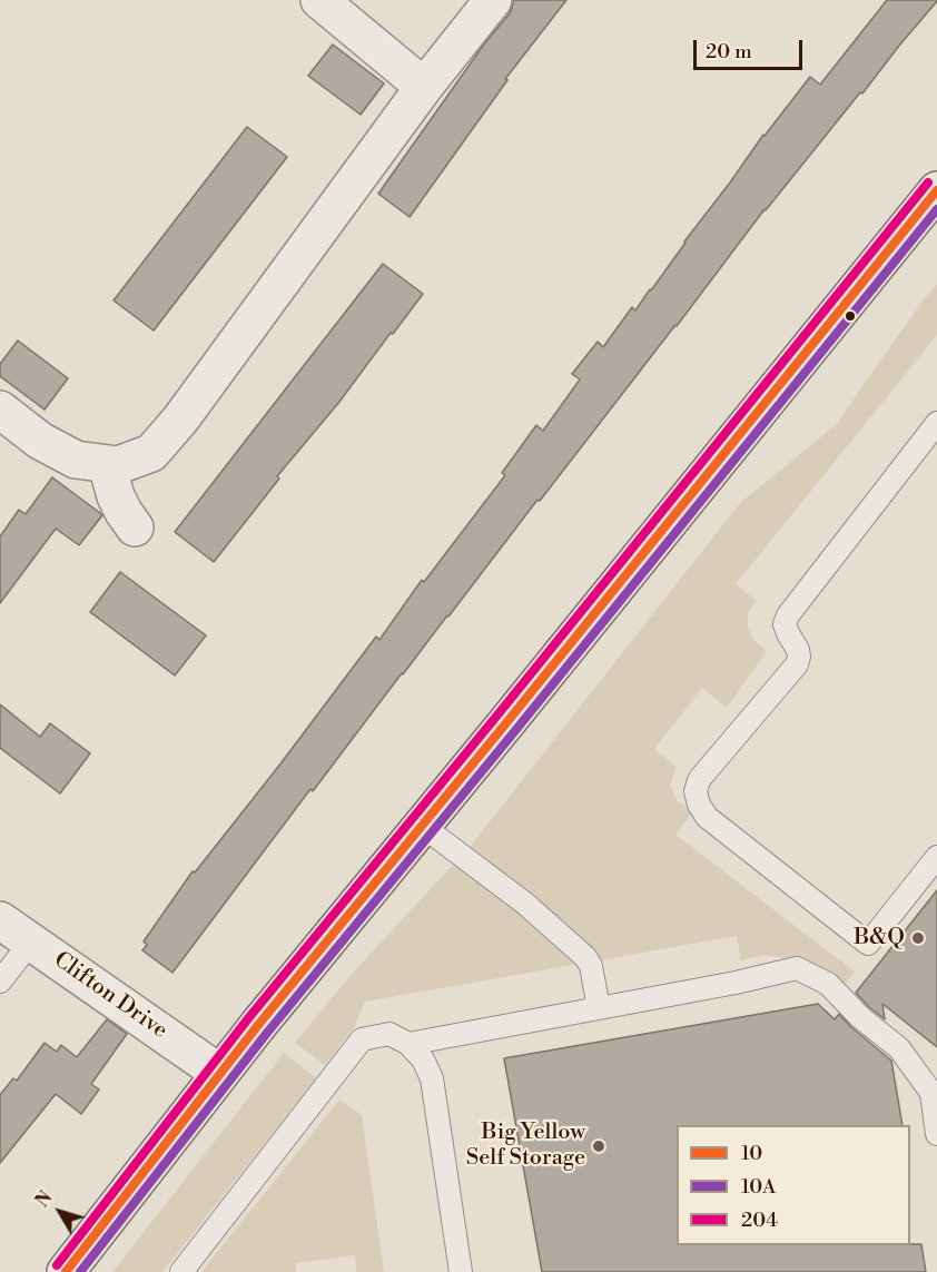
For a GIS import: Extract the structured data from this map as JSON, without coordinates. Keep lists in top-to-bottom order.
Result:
{
  "streets": {
    "street": ["Clifton Drive"]
  },
  "places": ["B&Q", "Big Yellow Self Storage"],
  "lines": ["transit line 204", "transit line 10", "transit line 10A"],
  "legend": ["10", "10A", "204"],
  "scale_bar": "20 m",
  "north": "top left"
}
